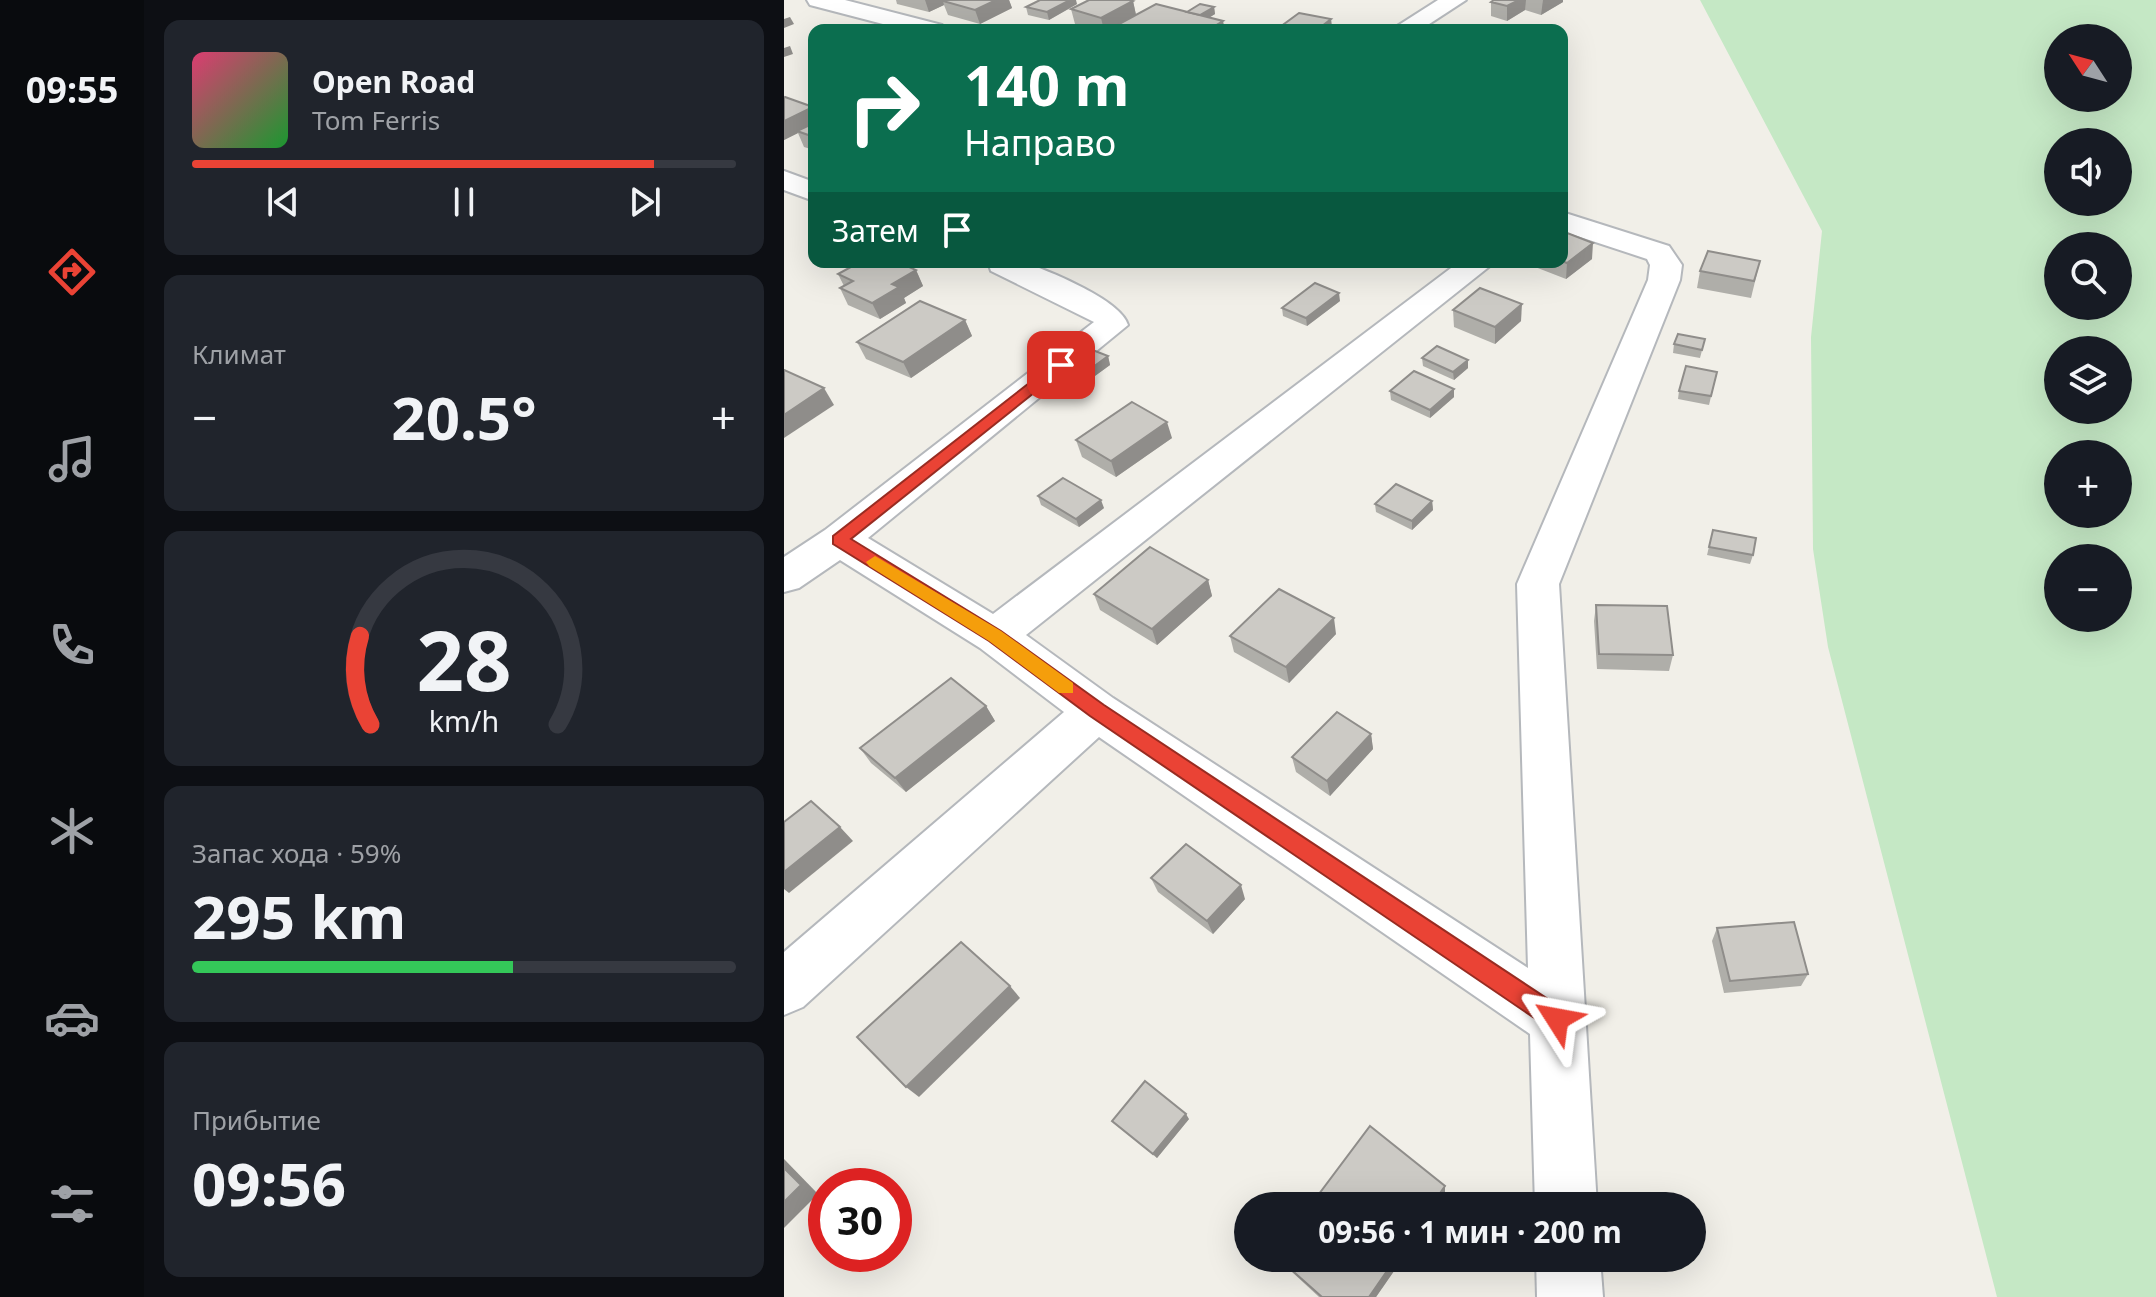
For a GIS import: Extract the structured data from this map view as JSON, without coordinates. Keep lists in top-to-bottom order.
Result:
{
  "north": "top left",
  "page": {
    "tabs": "09:55",
    "map_buttons": ["+", "−"],
    "turn": ["140 m", "Направо"],
    "song": ["Open Road", "Tom Ferris"],
    "then": "Затем",
    "tile": [
      "Климат",
      ["Запас хода · 59%", "295 km"],
      ["Прибытие", "09:56"]
    ],
    "heat": ["−", "20.5°", "+"],
    "limit": "30",
    "trip": "09:56 · 1 мин · 200 m",
    "gauge": ["28", "km/h"]
  }
}
